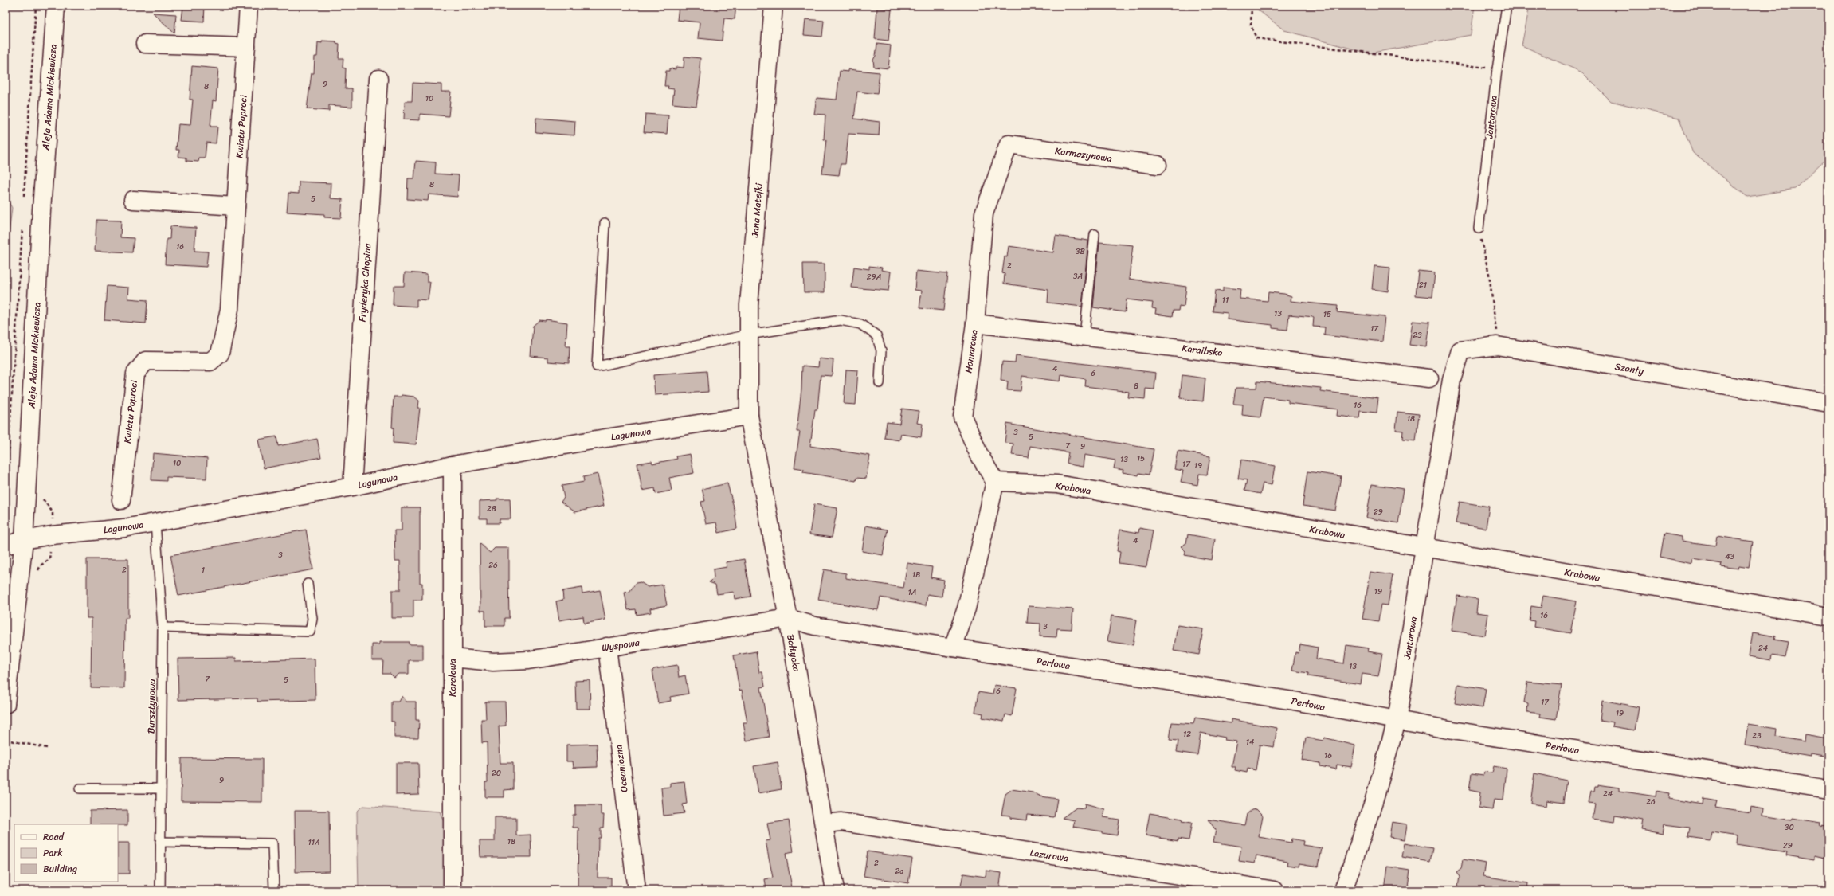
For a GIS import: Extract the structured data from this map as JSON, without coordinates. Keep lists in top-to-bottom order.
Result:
{
  "streets": {
    "street": [
      "Aleja Adama Mickiewicza",
      "Jantarowa",
      "Kwiatu Paproci",
      "Karmazynowa",
      "Jana Matejki",
      "Fryderyka Chopina",
      "Karaibska",
      "Homarowa",
      "Szanty",
      "Lagunowa",
      "Krabowa",
      "Wyspowa",
      "Bałtycka",
      "Perłowa",
      "Koralowa",
      "Oceaniczna",
      "Lazurowa"
    ],
    "lane": ["Bursztynowa"]
  },
  "crossings": [
    ["Aleja Adama Mickiewicza", "Lagunowa"],
    ["Jantarowa", "Szanty"],
    ["Jantarowa", "Krabowa"],
    ["Jantarowa", "Perłowa"],
    ["Karmazynowa", "Homarowa"],
    ["Jana Matejki", "Lagunowa"],
    ["Jana Matejki", "Bałtycka"],
    ["Fryderyka Chopina", "Lagunowa"],
    ["Karaibska", "Homarowa"],
    ["Homarowa", "Krabowa"],
    ["Lagunowa", "Bałtycka"],
    ["Lagunowa", "Koralowa"],
    ["Lagunowa", "Bursztynowa"],
    ["Wyspowa", "Bałtycka"],
    ["Wyspowa", "Perłowa"],
    ["Wyspowa", "Koralowa"],
    ["Wyspowa", "Oceaniczna"],
    ["Bałtycka", "Perłowa"],
    ["Bałtycka", "Lazurowa"]
  ],
  "house_numbers": [
    "9",
    "8",
    "10",
    "8",
    "5",
    "16",
    "3B",
    "2",
    "3A",
    "29A",
    "21",
    "11",
    "13",
    "15",
    "17",
    "23",
    "4",
    "6",
    "8",
    "16",
    "18",
    "3",
    "5",
    "7",
    "9",
    "15",
    "13",
    "10",
    "17",
    "19",
    "28",
    "29",
    "4",
    "3",
    "43",
    "26",
    "2",
    "1",
    "1B",
    "19",
    "1A",
    "16",
    "3",
    "24",
    "13",
    "7",
    "5",
    "6",
    "17",
    "19",
    "12",
    "23",
    "14",
    "16",
    "20",
    "9",
    "24",
    "26",
    "30",
    "18",
    "11A",
    "29",
    "2",
    "2a"
  ],
  "legend": ["Road", "Park", "Building"]
}
